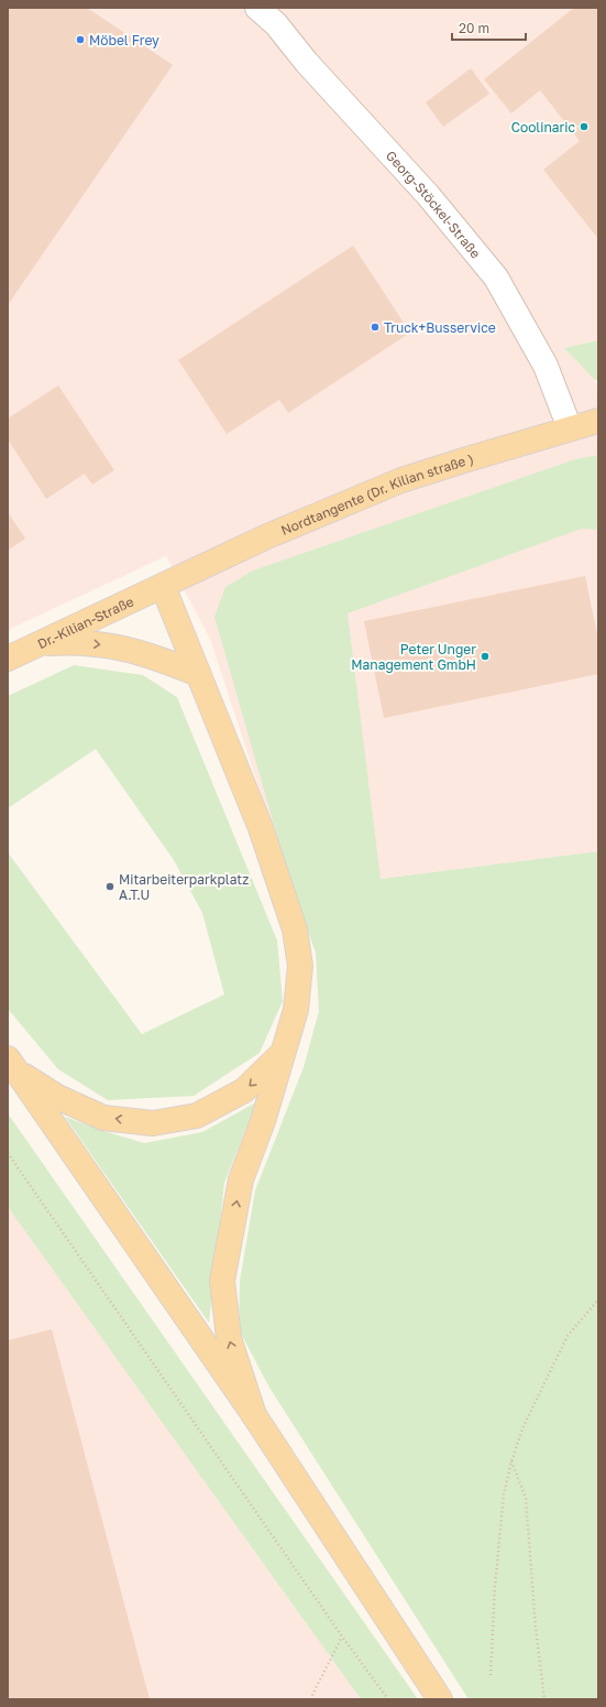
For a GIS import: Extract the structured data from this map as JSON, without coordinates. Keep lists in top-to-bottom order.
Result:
{
  "streets": {
    "main road": ["Nordtangente (Dr. Kilian straße )", "Dr.-Kilian-Straße"],
    "street": ["Georg-Stöckel-Straße"]
  },
  "crossings": [
    ["Georg-Stöckel-Straße", "Nordtangente (Dr. Kilian straße )"],
    ["Nordtangente (Dr. Kilian straße )", "Dr.-Kilian-Straße"]
  ],
  "places": [
    "Möbel Frey",
    "Coolinaric",
    "Truck+Busservice",
    "Peter Unger Management GmbH",
    "Mitarbeiterparkplatz A.T.U"
  ],
  "scale_bar": "20 m"
}
